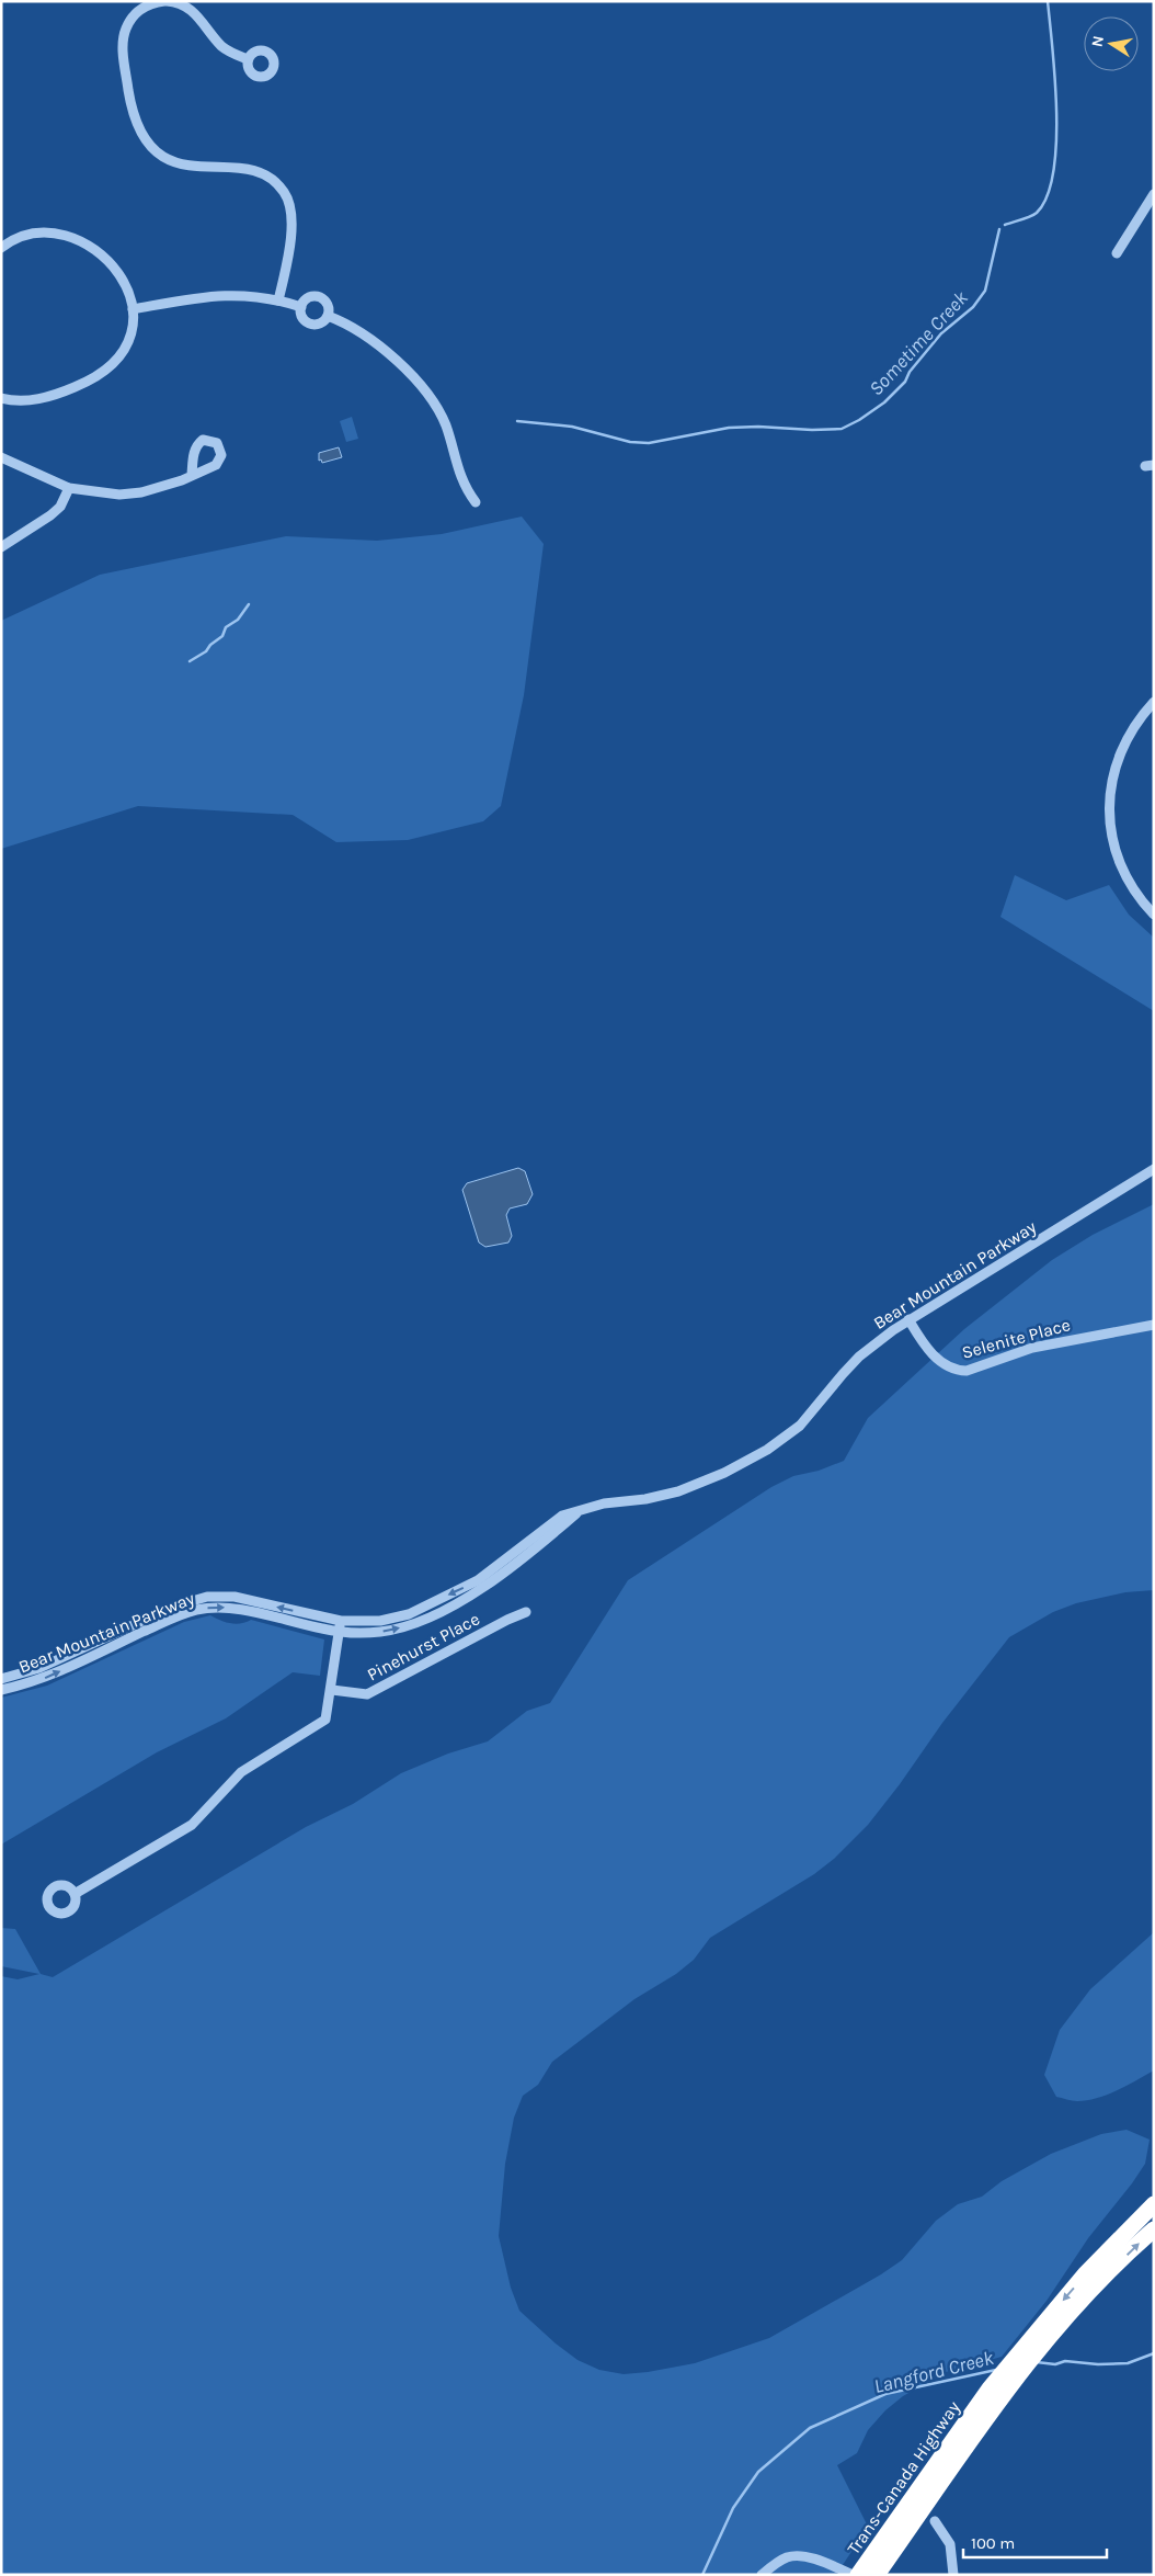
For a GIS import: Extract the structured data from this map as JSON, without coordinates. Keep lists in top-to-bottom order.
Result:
{
  "streets": {
    "highway": ["Trans-Canada Highway"],
    "street": ["Bear Mountain Parkway", "Selenite Place", "Pinehurst Place"]
  },
  "crossings": [
    ["Bear Mountain Parkway", "Selenite Place"]
  ],
  "water": ["Sometime Creek", "Langford Creek"],
  "scale_bar": "100 m",
  "north": "left"
}
